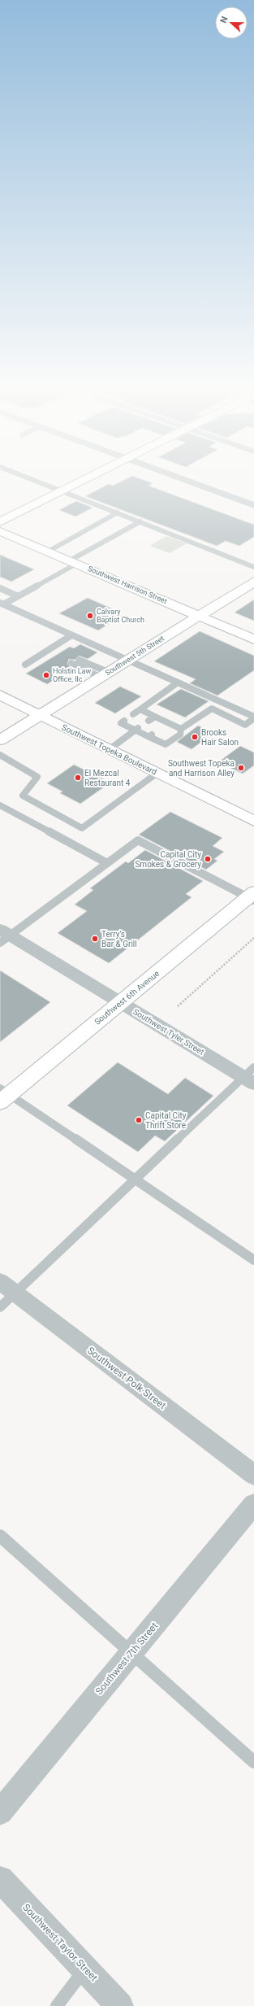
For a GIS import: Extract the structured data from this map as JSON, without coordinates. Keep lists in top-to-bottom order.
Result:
{
  "streets": {
    "street": [
      "Southwest Harrison Street",
      "Southwest 5th Street",
      "Southwest Topeka Boulevard",
      "Southwest 6th Avenue",
      "Southwest Tyler Street",
      "Southwest Polk Street",
      "Southwest 7th Street",
      "Southwest Taylor Street"
    ]
  },
  "crossings": [
    ["Southwest Harrison Street", "Southwest 5th Street"],
    ["Southwest 5th Street", "Southwest Topeka Boulevard"],
    ["Southwest 6th Avenue", "Southwest Tyler Street"]
  ],
  "places": [
    "Calvary Baptist Church",
    "Holstin Law Office, llc",
    "Brooks Hair Salon",
    "Southwest Topeka and Harrison Alley",
    "El Mezcal Restaurant 4",
    "Capital City Smokes & Grocery",
    "Terry's Bar & Grill",
    "Capital City Thrift Store"
  ],
  "north": "left"
}
